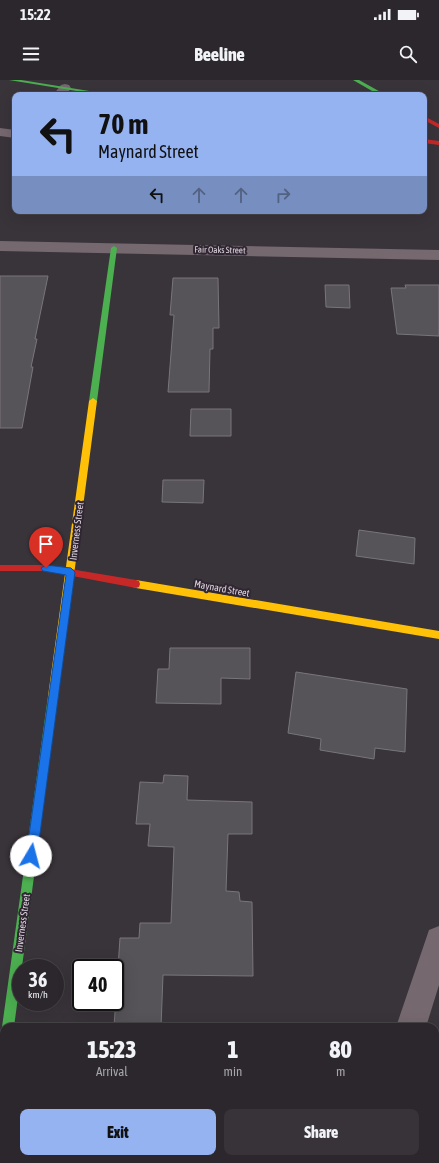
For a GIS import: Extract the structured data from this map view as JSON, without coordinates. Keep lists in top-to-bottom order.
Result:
{
  "streets": {
    "street": ["Fair Oaks Street", "Inverness Street", "Maynard Street"]
  },
  "crossings": [
    ["Fair Oaks Street", "Inverness Street"],
    ["Inverness Street", "Maynard Street"]
  ],
  "page": {
    "status": "15:22",
    "header": "Beeline",
    "turn": ["70 m", "Maynard Street"],
    "speed": "36 km/h",
    "limit": "40",
    "eta": [
      "15:23",
      "Arrival",
      "1",
      "min",
      "80",
      "m"
    ],
    "buttons": ["Exit", "Share"]
  }
}
